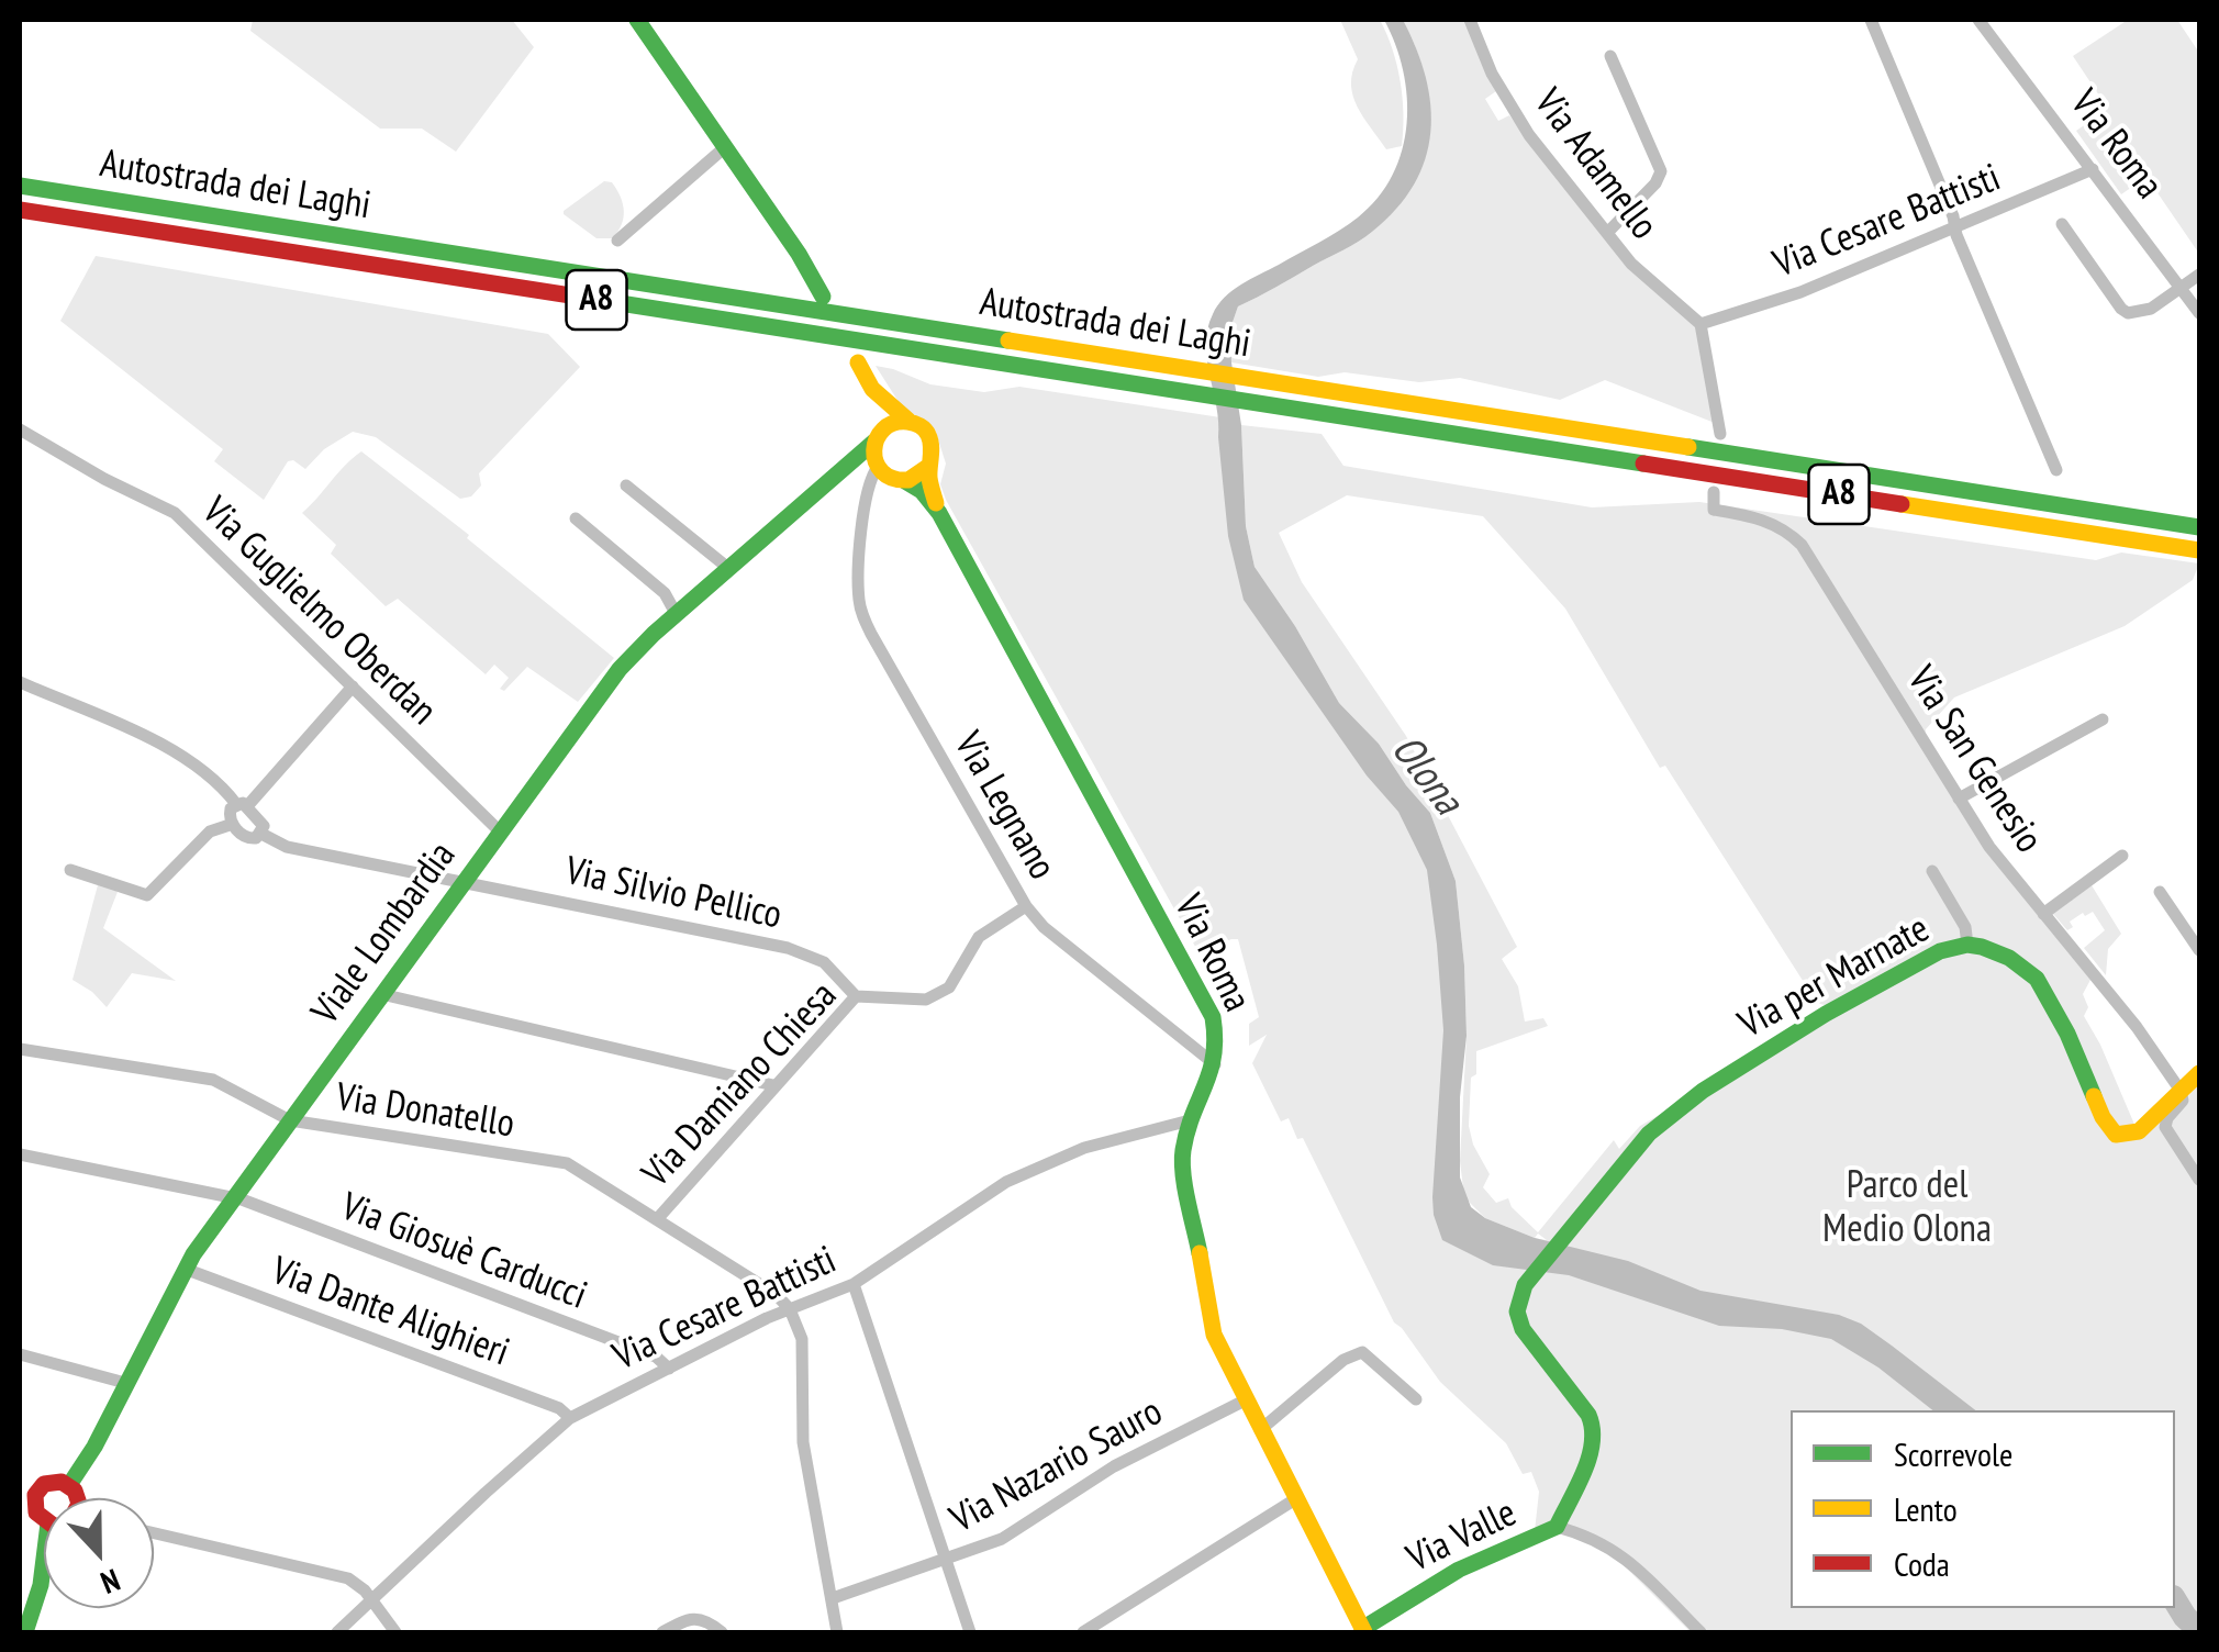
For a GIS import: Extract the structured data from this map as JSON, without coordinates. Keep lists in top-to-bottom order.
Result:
{
  "streets": {
    "main road": [
      "Via Roma",
      "Autostrada dei Laghi",
      "A8",
      "Viale Lombardia",
      "Via per Marnate",
      "Via Valle"
    ],
    "street": [
      "Via Adamello",
      "Via Cesare Battisti",
      "Via Guglielmo Oberdan",
      "Via San Genesio",
      "Via Legnano",
      "Via Silvio Pellico",
      "Via Damiano Chiesa",
      "Via Donatello",
      "Via Giosuè Carducci",
      "Via Dante Alighieri",
      "Via Nazario Sauro"
    ]
  },
  "crossings": [
    ["Via Roma", "Via Cesare Battisti"],
    ["Via Roma", "Via Legnano"],
    ["Via Roma", "Viale Lombardia"],
    ["Via Roma", "Via Nazario Sauro"],
    ["Via Roma", "Via Valle"],
    ["Via Adamello", "Via Cesare Battisti"],
    ["Via Cesare Battisti", "Via Donatello"],
    ["Via Cesare Battisti", "Via Giosuè Carducci"],
    ["Via Cesare Battisti", "Via Dante Alighieri"],
    ["Via Guglielmo Oberdan", "Viale Lombardia"],
    ["Via San Genesio", "Via per Marnate"],
    ["Via Legnano", "Viale Lombardia"],
    ["Via Legnano", "Via Damiano Chiesa"],
    ["Via Silvio Pellico", "Viale Lombardia"],
    ["Via Silvio Pellico", "Via Damiano Chiesa"],
    ["Viale Lombardia", "Via Donatello"],
    ["Viale Lombardia", "Via Giosuè Carducci"],
    ["Viale Lombardia", "Via Dante Alighieri"],
    ["Via per Marnate", "Via Valle"],
    ["Via Damiano Chiesa", "Via Donatello"]
  ],
  "water": ["Olona"],
  "parks": ["Parco del Medio Olona"],
  "legend": ["Scorrevole", "Lento", "Coda"],
  "north": "bottom"
}
